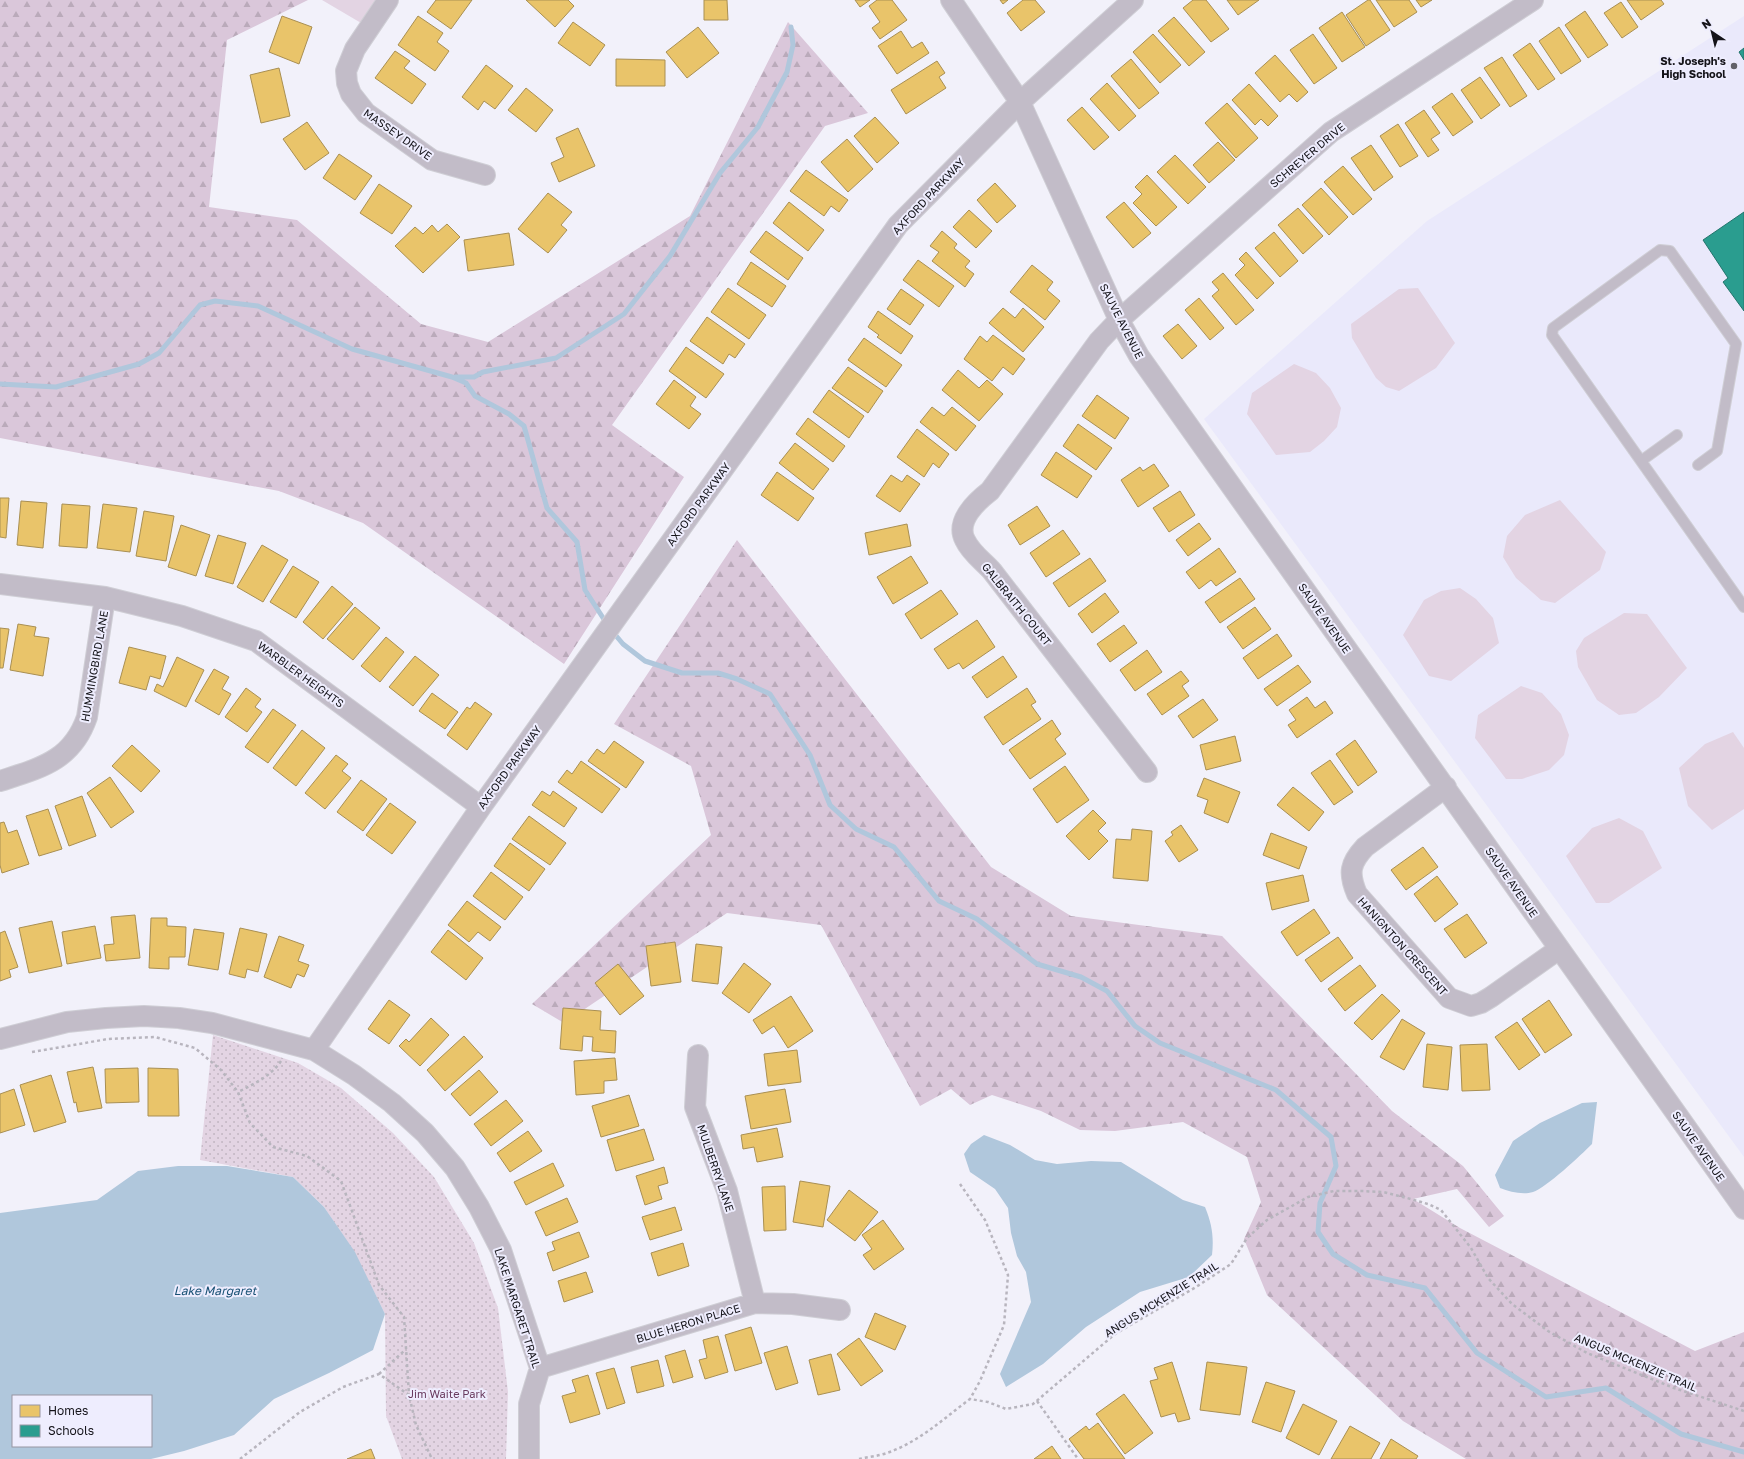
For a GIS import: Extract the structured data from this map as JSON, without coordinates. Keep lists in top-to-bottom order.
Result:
{
  "streets": {
    "street": [
      "MASSEY DRIVE",
      "SCHREYER DRIVE",
      "AXFORD PARKWAY",
      "SAUVE AVENUE",
      "GALBRAITH COURT",
      "HUMMINGBIRD LANE",
      "WARBLER HEIGHTS",
      "HANIGNTON CRESCENT",
      "MULBERRY LANE",
      "LAKE MARGARET TRAIL",
      "BLUE HERON PLACE"
    ],
    "path": ["ANGUS MCKENZIE TRAIL"]
  },
  "crossings": [
    ["SCHREYER DRIVE", "SAUVE AVENUE"],
    ["SCHREYER DRIVE", "GALBRAITH COURT"],
    ["AXFORD PARKWAY", "SAUVE AVENUE"],
    ["AXFORD PARKWAY", "WARBLER HEIGHTS"],
    ["AXFORD PARKWAY", "LAKE MARGARET TRAIL"],
    ["SAUVE AVENUE", "GALBRAITH COURT"],
    ["SAUVE AVENUE", "HANIGNTON CRESCENT"],
    ["HUMMINGBIRD LANE", "WARBLER HEIGHTS"],
    ["MULBERRY LANE", "BLUE HERON PLACE"],
    ["LAKE MARGARET TRAIL", "BLUE HERON PLACE"]
  ],
  "water": ["Lake Margaret"],
  "parks": ["Jim Waite Park"],
  "places": ["St. Joseph's High School"],
  "legend": ["Homes", "Schools"],
  "north": "top left"
}
